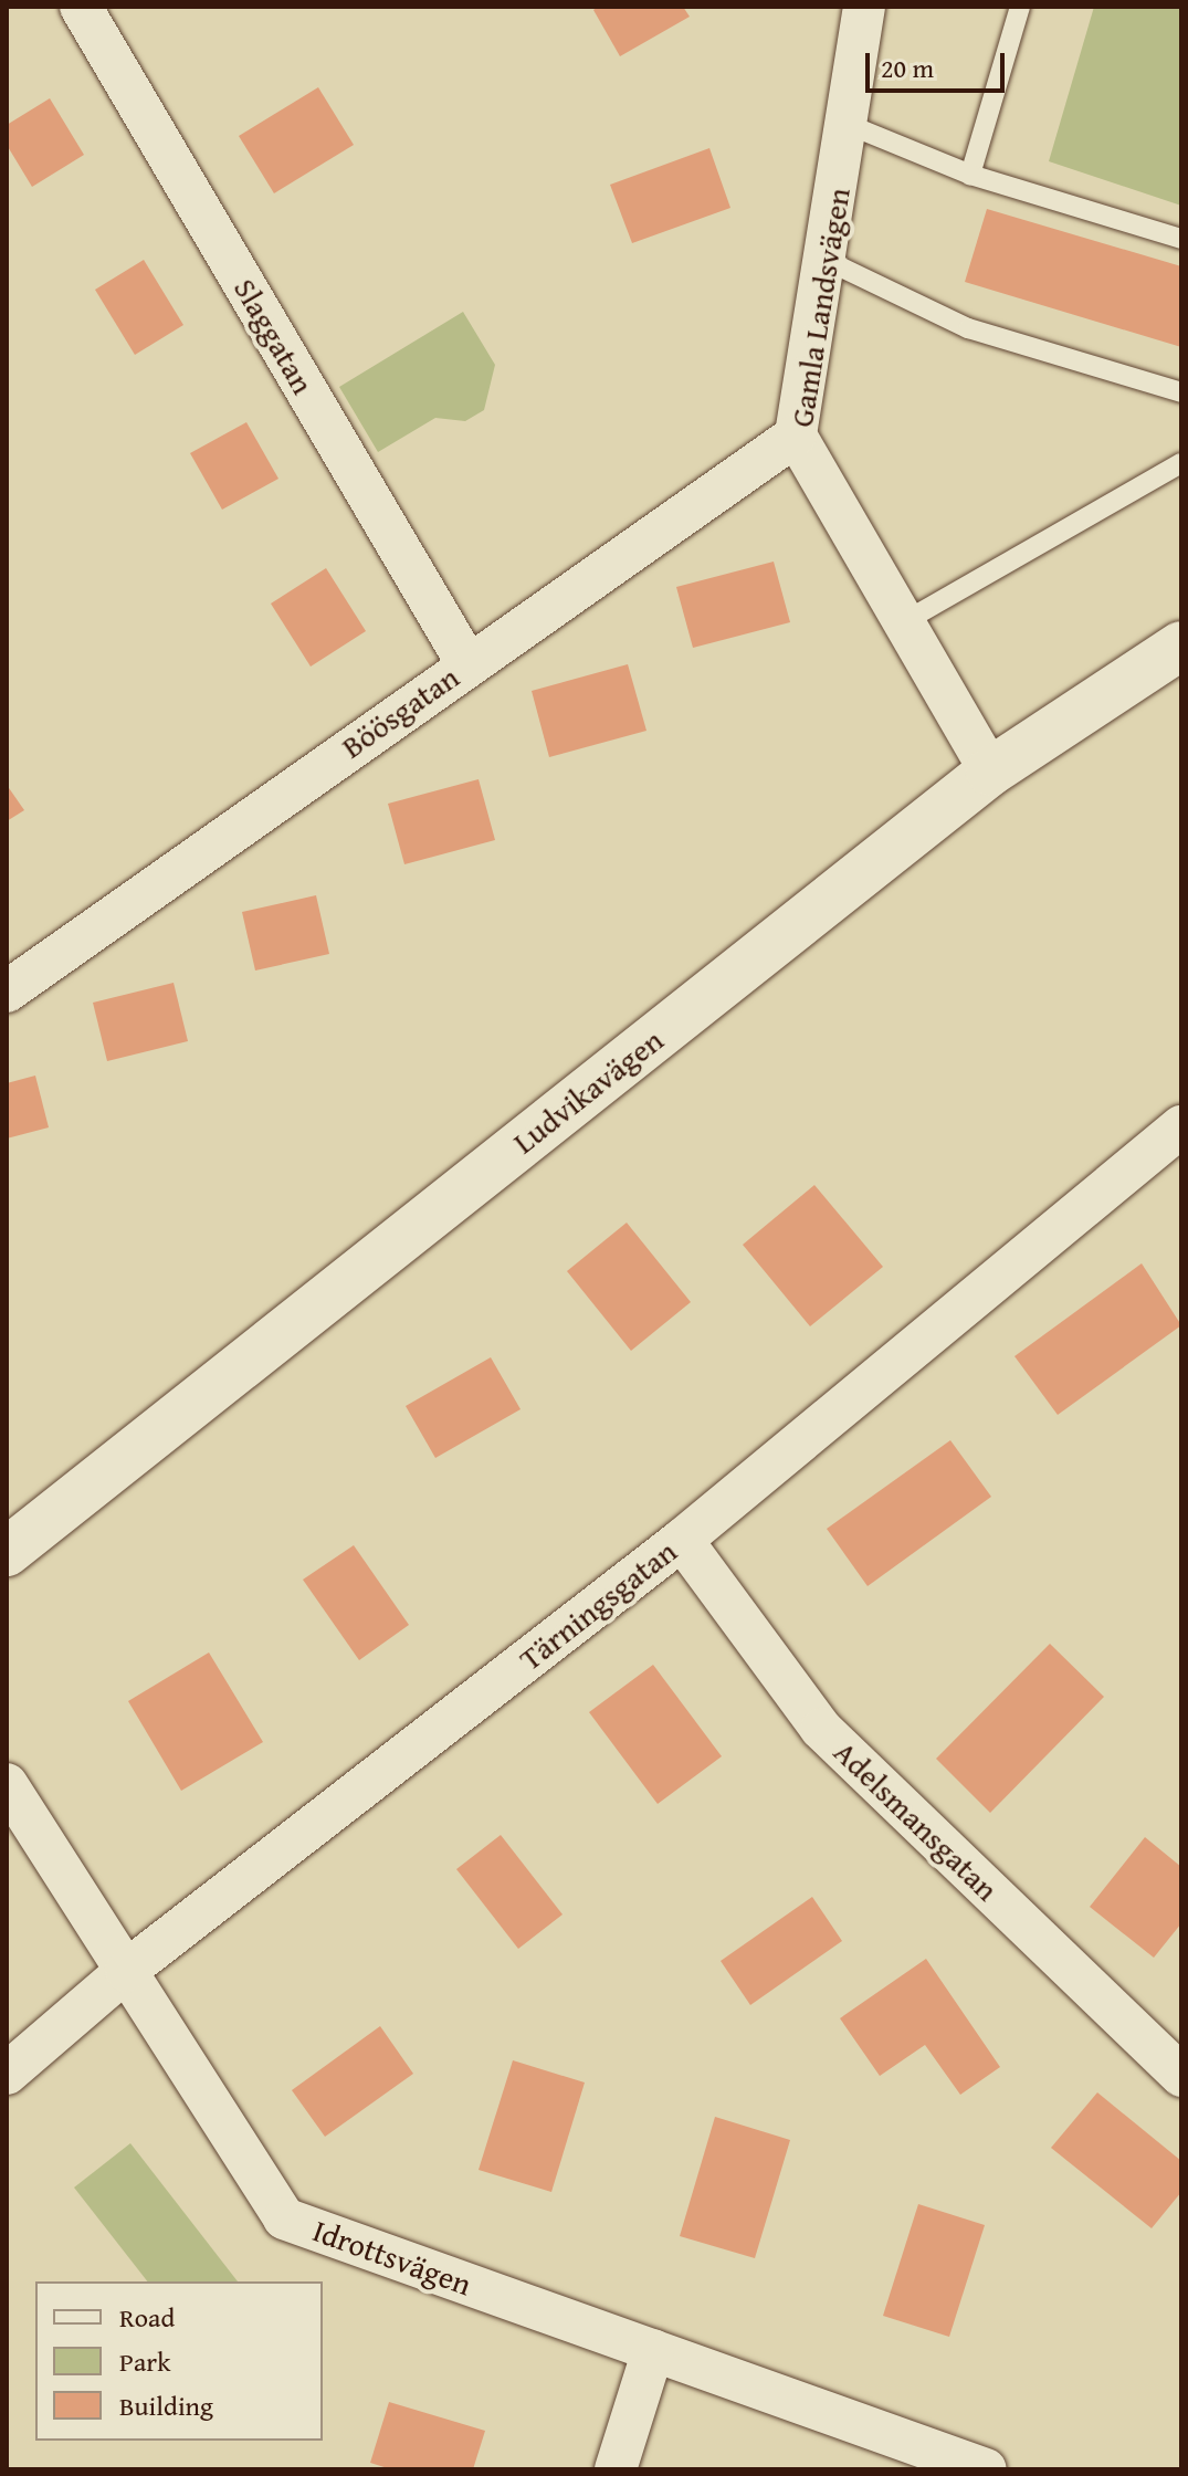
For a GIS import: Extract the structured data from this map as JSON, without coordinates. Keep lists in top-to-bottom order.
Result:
{
  "streets": {
    "street": [
      "Gamla Landsvägen",
      "Slaggatan",
      "Böösgatan",
      "Ludvikavägen",
      "Tärningsgatan",
      "Adelsmansgatan",
      "Idrottsvägen"
    ]
  },
  "crossings": [
    ["Gamla Landsvägen", "Böösgatan"],
    ["Gamla Landsvägen", "Ludvikavägen"],
    ["Slaggatan", "Böösgatan"],
    ["Tärningsgatan", "Adelsmansgatan"],
    ["Tärningsgatan", "Idrottsvägen"]
  ],
  "legend": ["Road", "Park", "Building"],
  "scale_bar": "20 m"
}
